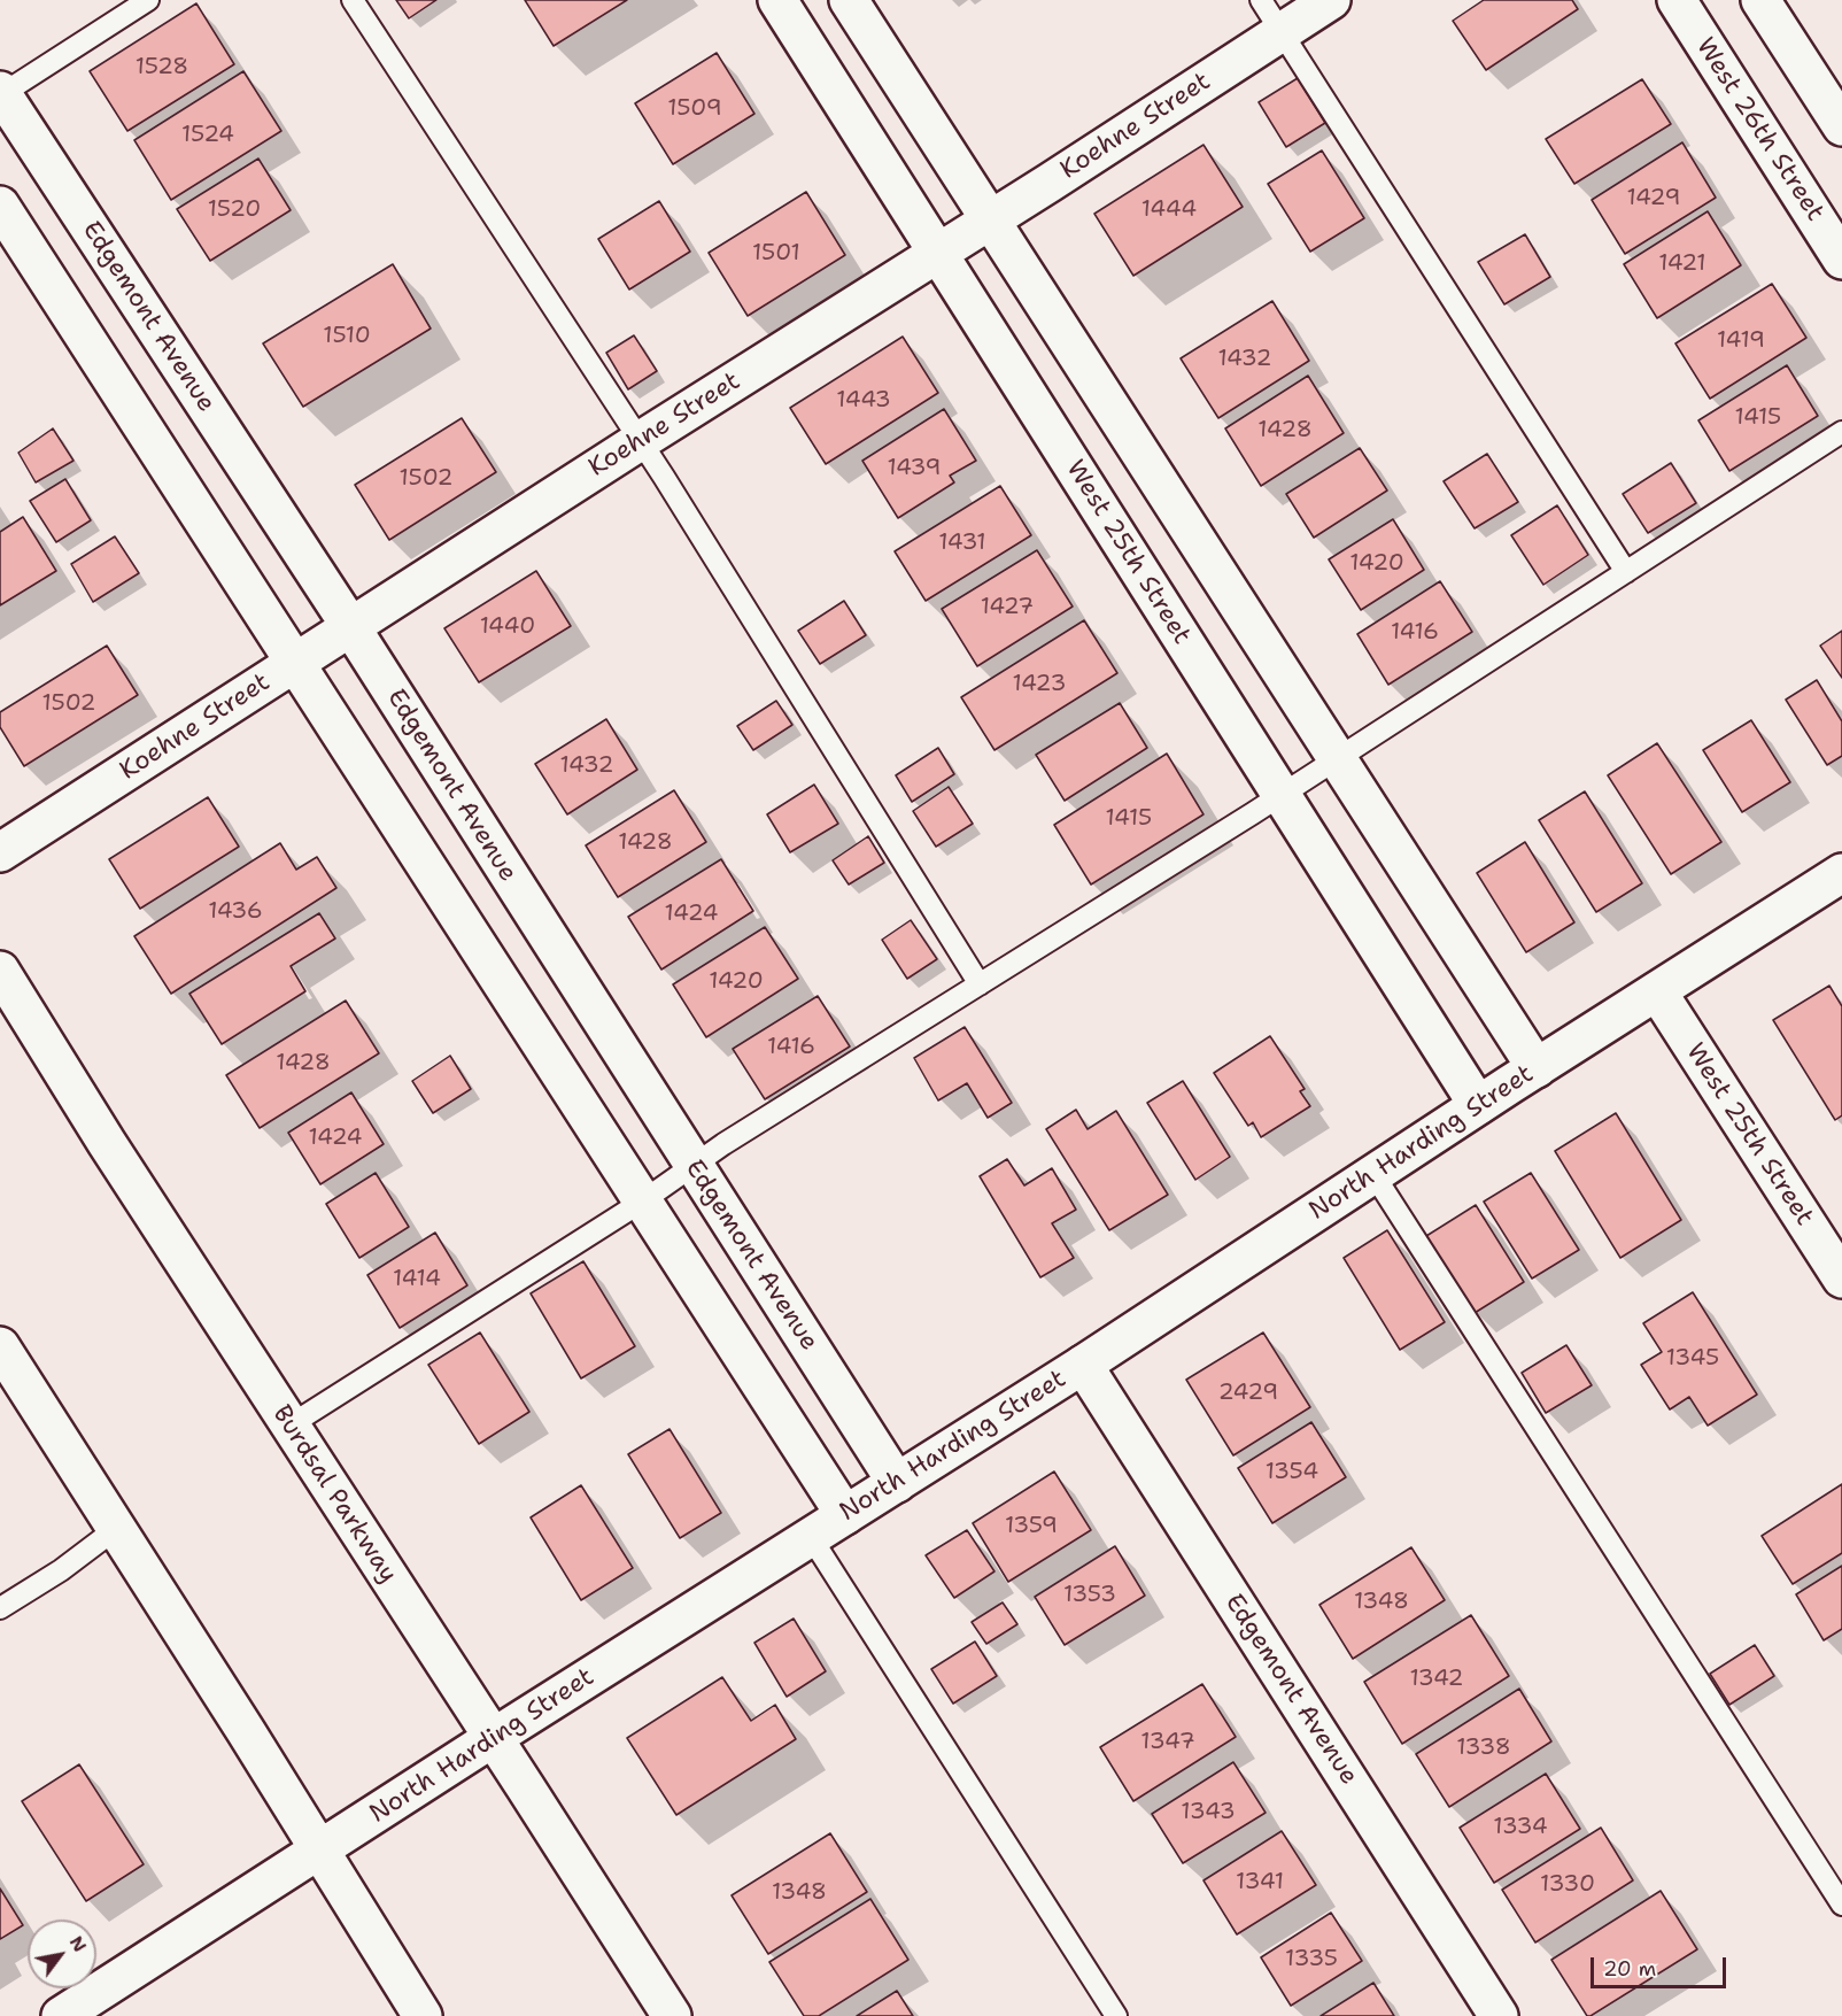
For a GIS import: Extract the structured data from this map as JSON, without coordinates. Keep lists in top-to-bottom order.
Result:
{
  "streets": {
    "street": [
      "Koehne Street",
      "West 26th Street",
      "Edgemont Avenue",
      "West 25th Street",
      "North Harding Street",
      "Burdsal Parkway"
    ]
  },
  "crossings": [
    ["Koehne Street", "Edgemont Avenue"],
    ["Koehne Street", "West 25th Street"],
    ["Edgemont Avenue", "North Harding Street"],
    ["West 25th Street", "North Harding Street"],
    ["North Harding Street", "Burdsal Parkway"]
  ],
  "house_numbers": [
    "1528",
    "1509",
    "1524",
    "1429",
    "1520",
    "1444",
    "1501",
    "1421",
    "1510",
    "1419",
    "1432",
    "1443",
    "1415",
    "1428",
    "1439",
    "1502",
    "1431",
    "1420",
    "1427",
    "1440",
    "1416",
    "1423",
    "1502",
    "1432",
    "1415",
    "1428",
    "1436",
    "1424",
    "1420",
    "1416",
    "1428",
    "1424",
    "1414",
    "1345",
    "2429",
    "1354",
    "1359",
    "1353",
    "1348",
    "1342",
    "1347",
    "1338",
    "1343",
    "1334",
    "1341",
    "1330",
    "1348",
    "1335"
  ],
  "scale_bar": "20 m",
  "north": "top right"
}
